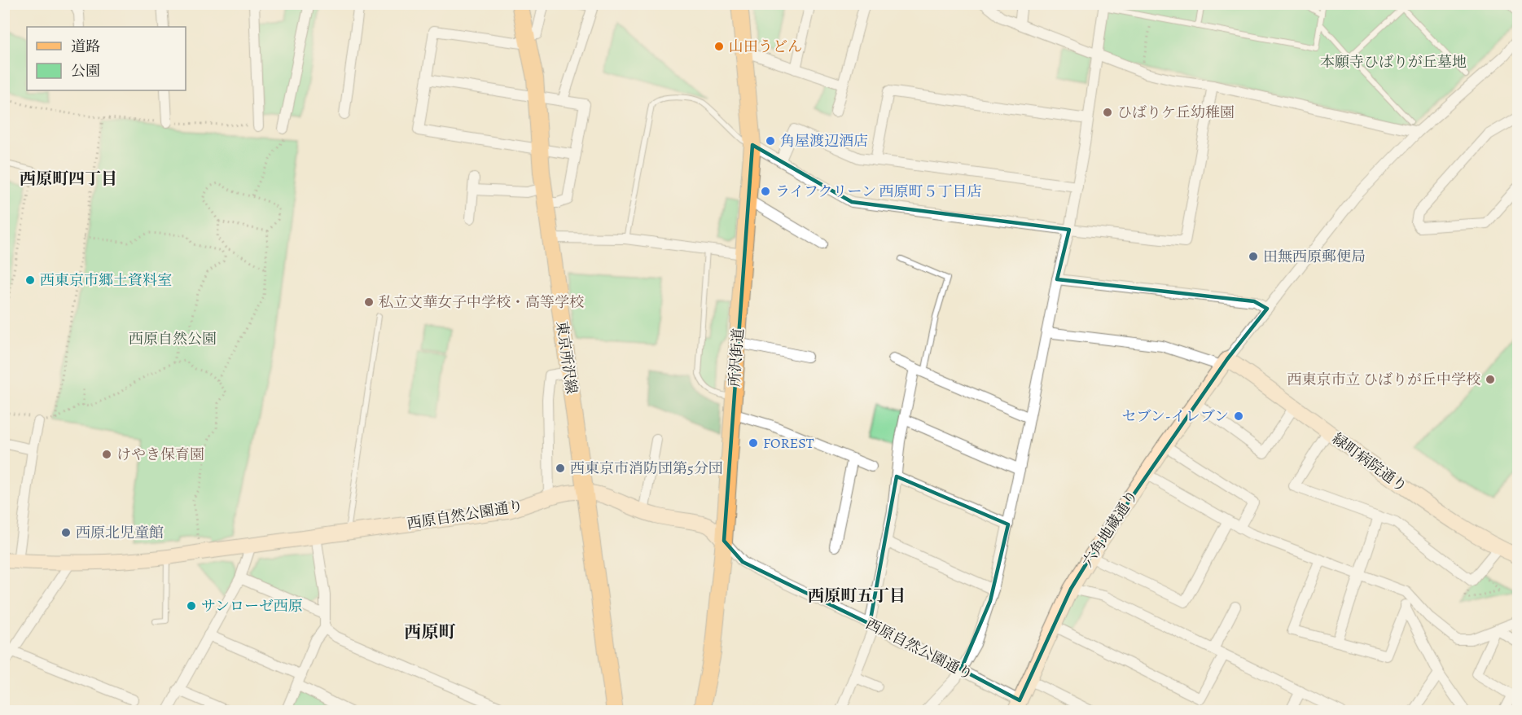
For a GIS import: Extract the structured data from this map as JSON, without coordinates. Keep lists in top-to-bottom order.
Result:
{
  "streets": {
    "main road": ["東京所沢線", "所沢街道"],
    "street": ["緑町病院通り", "西原自然公園通り", "六角地蔵通り"]
  },
  "crossings": [
    ["東京所沢線", "西原自然公園通り"],
    ["所沢街道", "西原自然公園通り"],
    ["緑町病院通り", "六角地蔵通り"],
    ["西原自然公園通り", "六角地蔵通り"]
  ],
  "districts": ["西原町四丁目", "西原町五丁目", "西原町"],
  "parks": ["本願寺ひばりが丘墓地", "西原自然公園"],
  "places": [
    "山田うどん",
    "ひばりケ丘幼稚園",
    "角屋渡辺酒店",
    "ライフクリーン 西原町５丁目店",
    "田無西原郵便局",
    "西東京市郷土資料室",
    "私立文華女子中学校・高等学校",
    "西東京市立 ひばりが丘中学校",
    "セブン-イレブン",
    "FOREST",
    "けやき保育園",
    "西東京市消防団第5分団",
    "西原北児童館",
    "サンローゼ西原"
  ],
  "legend": ["道路", "公園"]
}
